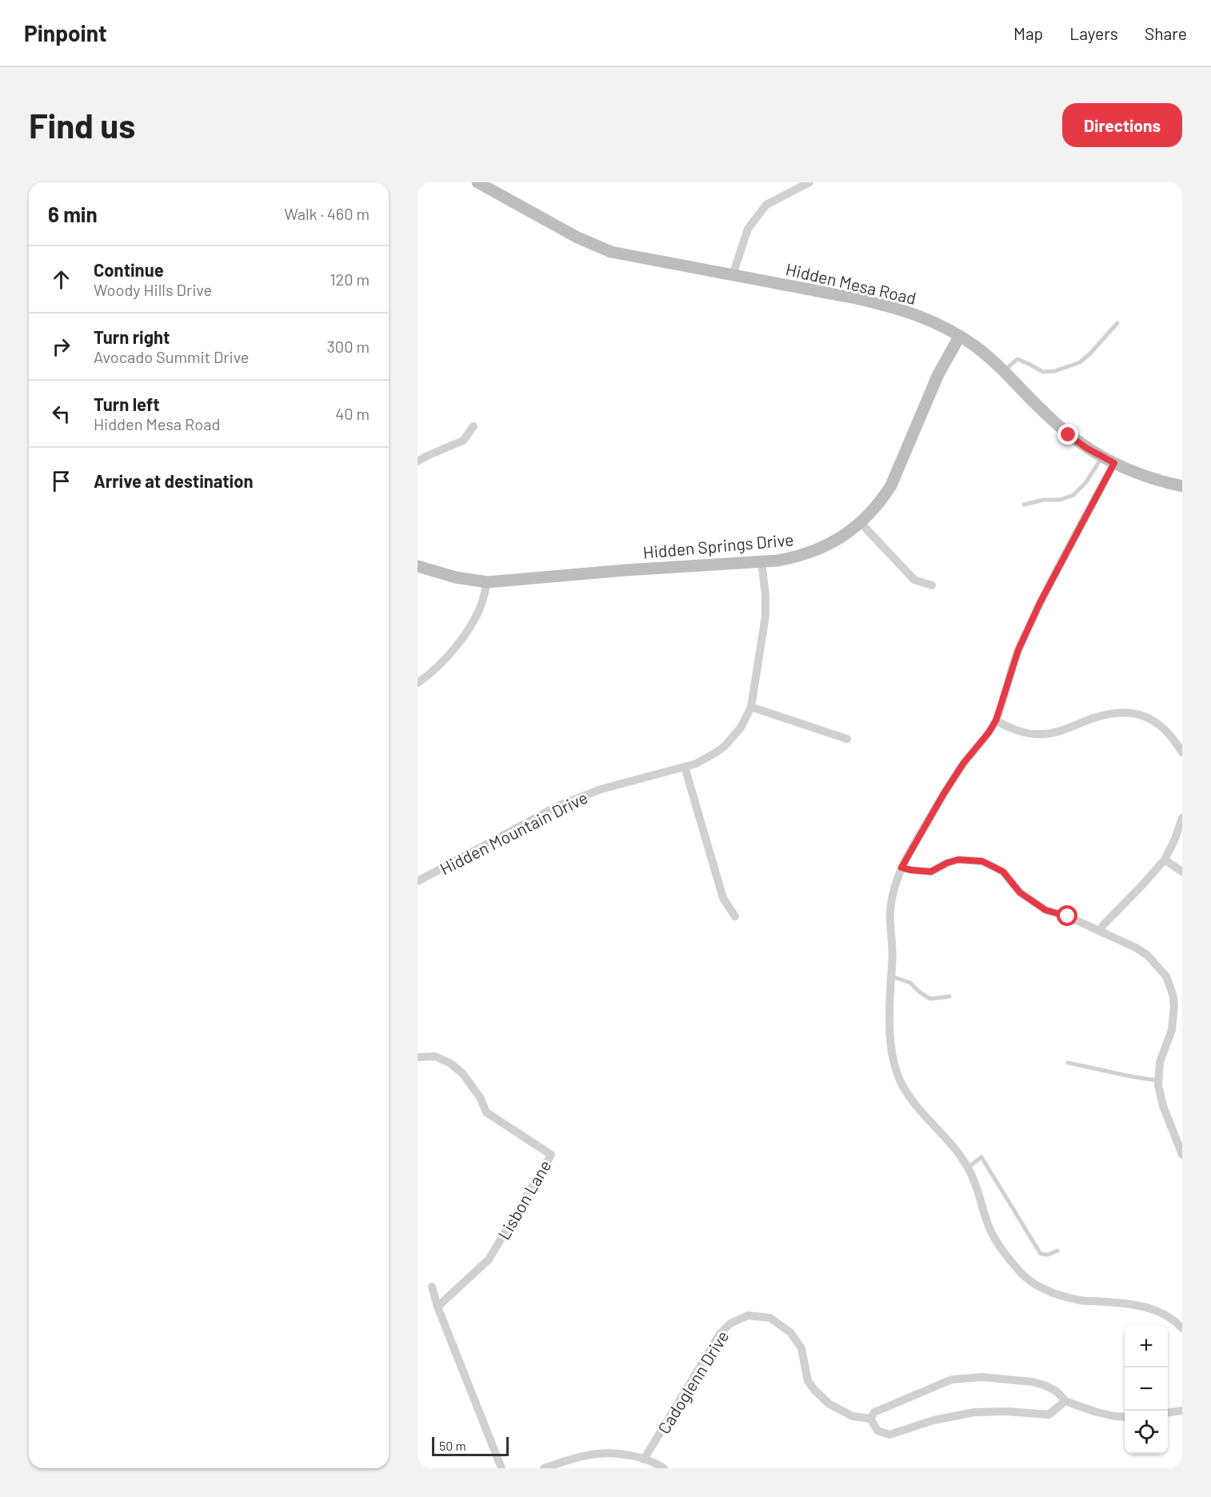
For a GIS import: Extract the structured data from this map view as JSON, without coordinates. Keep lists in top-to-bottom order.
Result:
{
  "streets": {
    "street": [
      "Hidden Mesa Road",
      "Hidden Springs Drive",
      "Hidden Mountain Drive",
      "Lisbon Lane",
      "Cadoglenn Drive"
    ]
  },
  "crossings": [
    ["Hidden Mesa Road", "Hidden Springs Drive"],
    ["Hidden Springs Drive", "Hidden Mountain Drive"]
  ],
  "scale_bar": "50 m",
  "page": {
    "header": "Pinpoint",
    "nav": ["Map", "Layers", "Share"],
    "buttons": "Directions",
    "title": "Find us",
    "heading": ["6 min", "Walk · 460 m"],
    "list": [
      ["Continue", "Woody Hills Drive", "120 m"],
      ["Turn right", "Avocado Summit Drive", "300 m"],
      ["Turn left", "Hidden Mesa Road", "40 m"],
      "Arrive at destination"
    ],
    "map_buttons": ["+", "−"],
    "scale": "50 m"
  }
}
